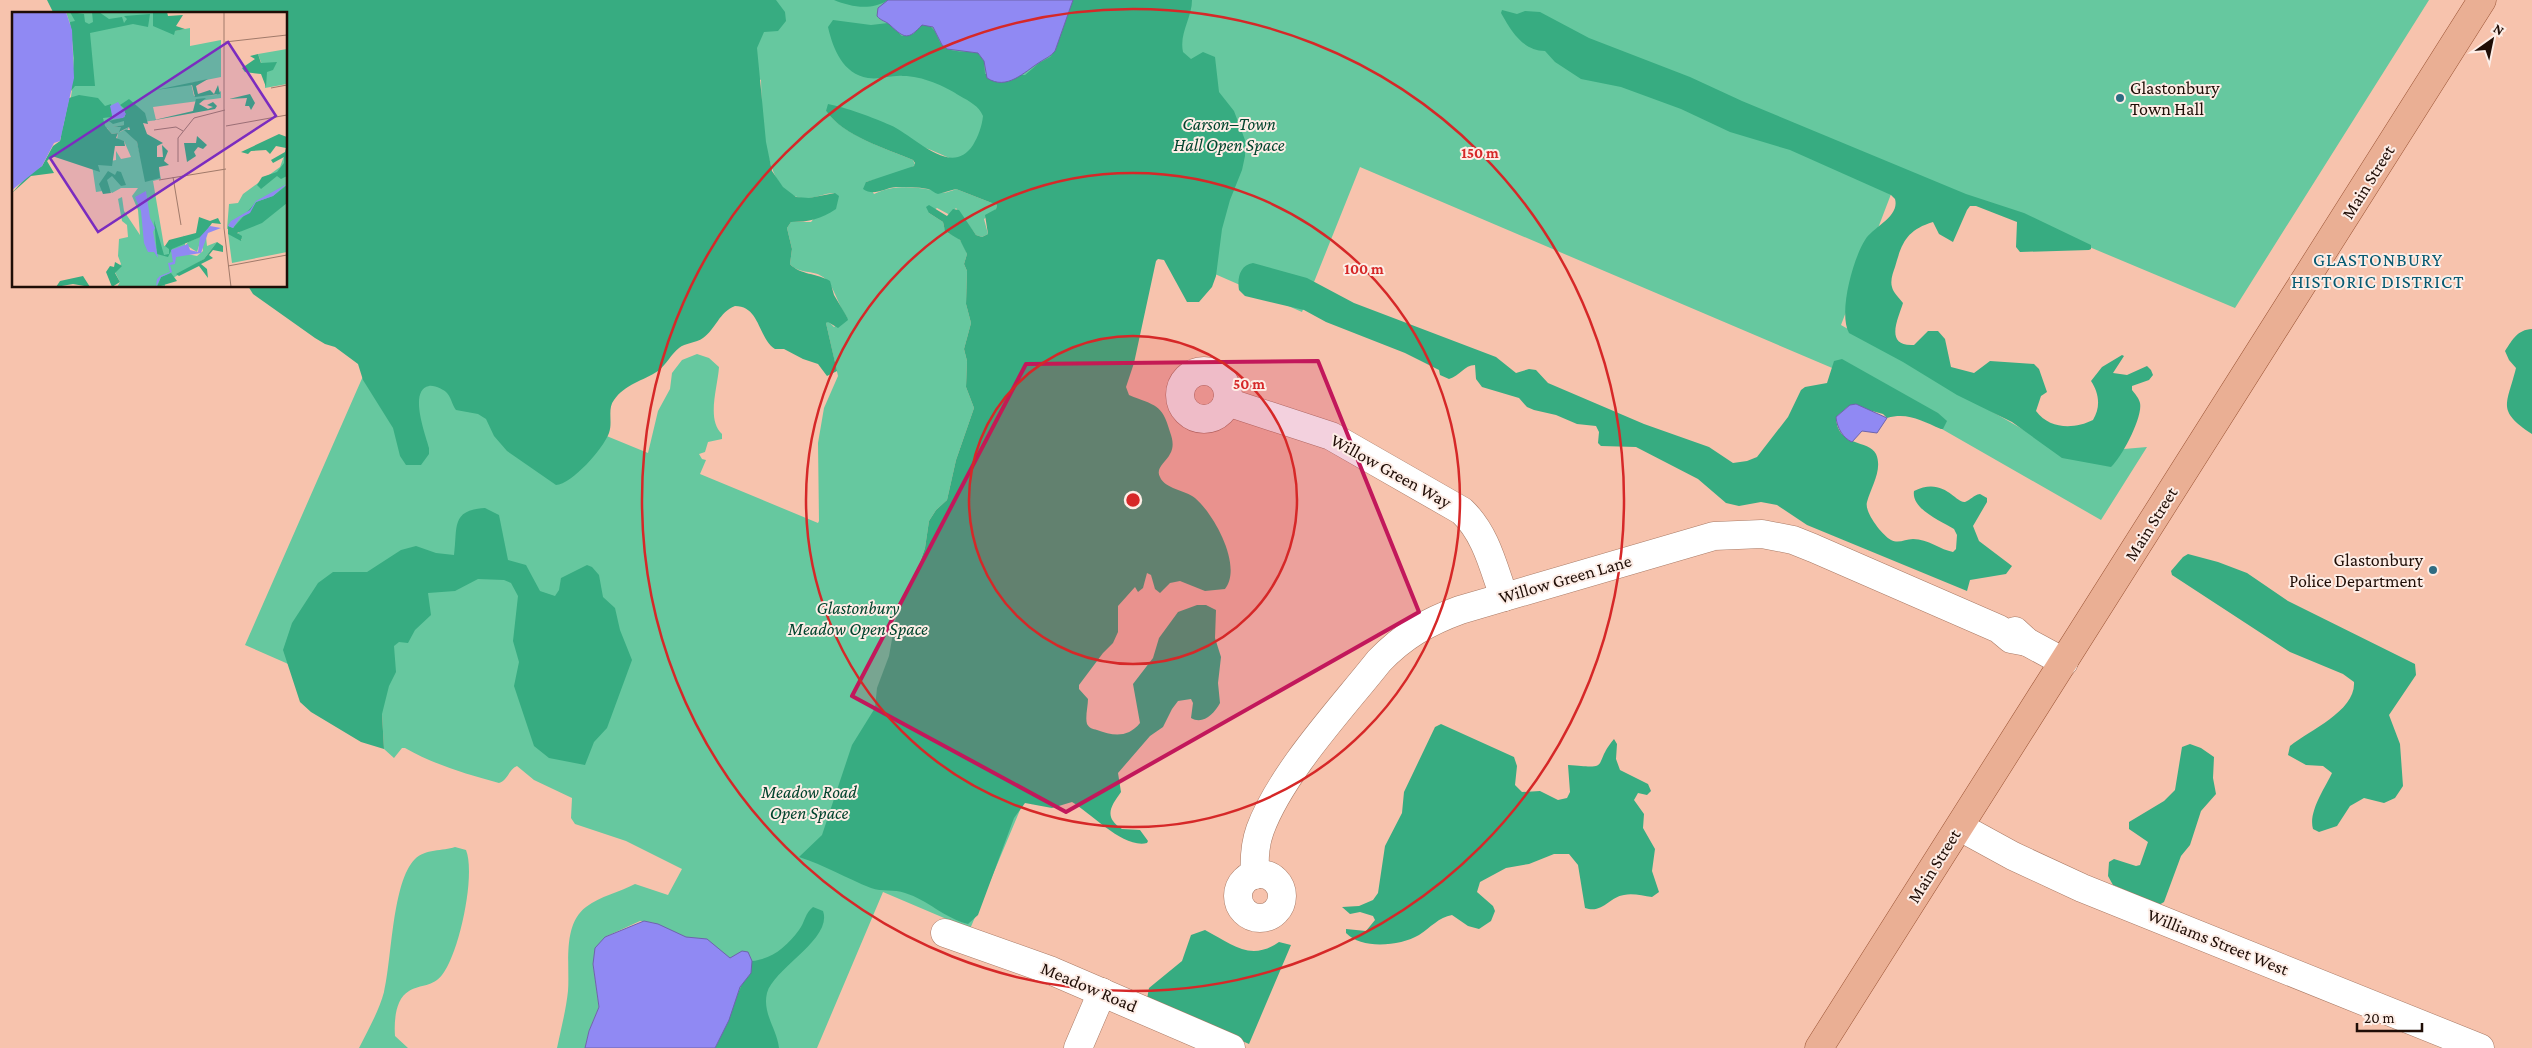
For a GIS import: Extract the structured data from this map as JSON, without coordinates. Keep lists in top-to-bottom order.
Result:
{
  "streets": {
    "main road": ["Main Street"],
    "street": [
      "Willow Green Way",
      "Willow Green Lane",
      "Williams Street West",
      "Meadow Road"
    ]
  },
  "crossings": [
    ["Main Street", "Willow Green Lane"],
    ["Main Street", "Williams Street West"],
    ["Willow Green Way", "Willow Green Lane"]
  ],
  "districts": ["GLASTONBURY HISTORIC DISTRICT"],
  "parks": ["Carson–Town Hall Open Space", "Glastonbury Meadow Open Space", "Meadow Road Open Space"],
  "places": ["Glastonbury Town Hall", "Glastonbury Police Department"],
  "scale_bar": "20 m",
  "north": "top right",
  "rings": ["150 m", "100 m", "50 m"]
}
